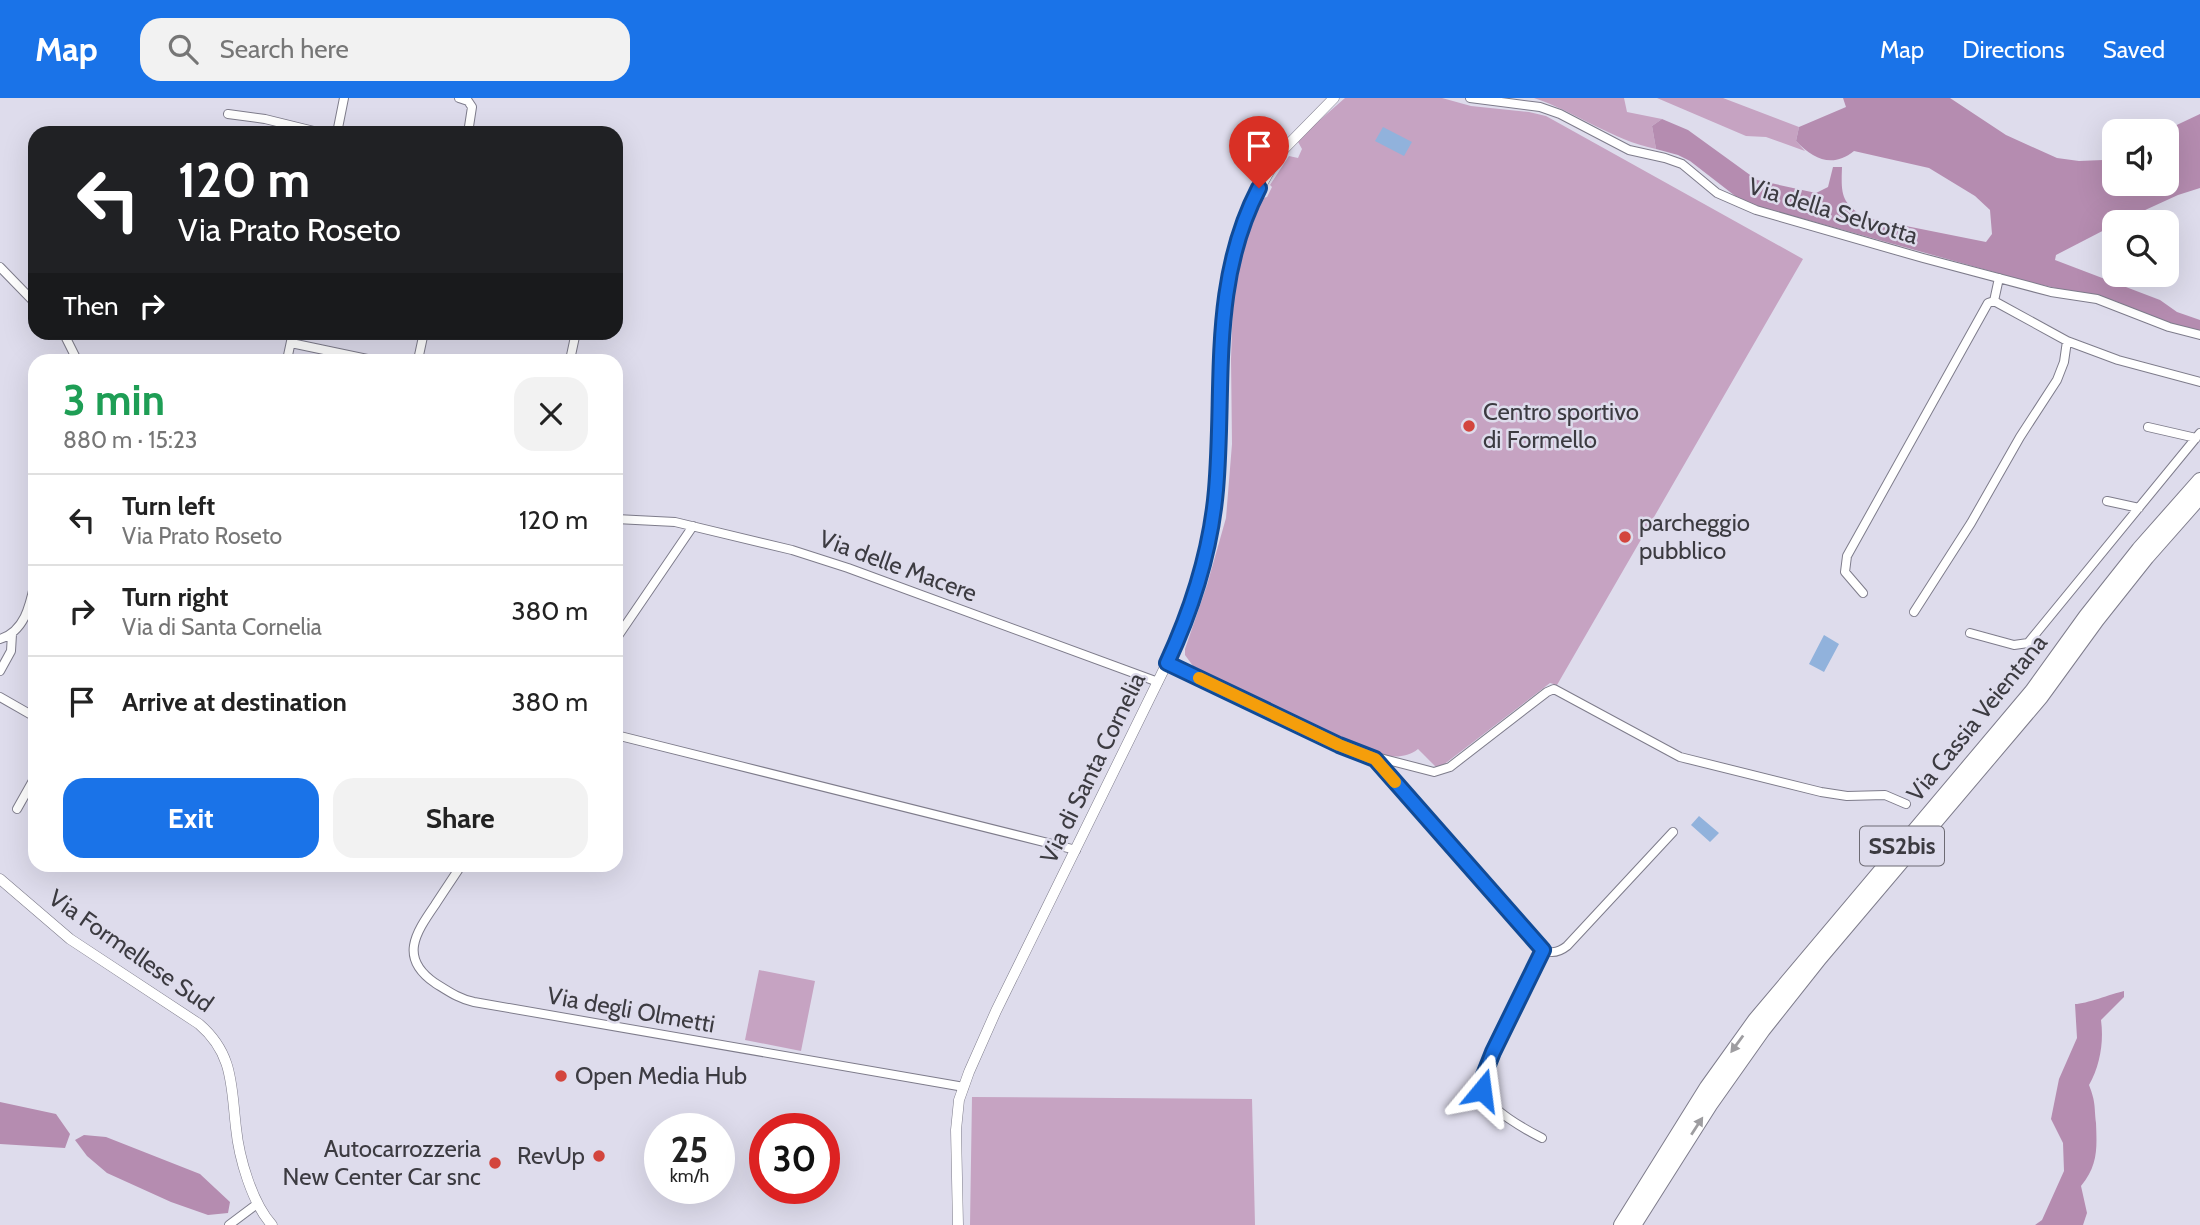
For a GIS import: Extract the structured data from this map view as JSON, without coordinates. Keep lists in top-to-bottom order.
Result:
{
  "streets": {
    "highway": ["Via Cassia Veientana", "SS2bis"],
    "street": [
      "Via della Selvotta",
      "Via delle Macere",
      "Via di Santa Cornelia",
      "Via Formellese Sud",
      "Via degli Olmetti"
    ]
  },
  "crossings": [
    ["Via delle Macere", "Via di Santa Cornelia"],
    ["Via di Santa Cornelia", "Via degli Olmetti"]
  ],
  "places": [
    "Centro sportivo di Formello",
    "parcheggio pubblico",
    "Open Media Hub",
    "RevUp",
    "Autocarrozzeria New Center Car snc"
  ],
  "page": {
    "header": "Map",
    "search": "Search here",
    "nav": ["Map", "Directions", "Saved"],
    "turn": ["120 m", "Via Prato Roseto"],
    "then": "Then",
    "heading": ["3 min", "880 m · 15:23"],
    "list": [
      {
        "name": "Turn left",
        "note": "Via Prato Roseto",
        "value": "120 m"
      },
      {
        "name": "Turn right",
        "note": "Via di Santa Cornelia",
        "value": "380 m"
      },
      {
        "name": "Arrive at destination",
        "value": "380 m"
      }
    ],
    "buttons": ["Exit", "Share"],
    "speed": "25 km/h",
    "limit": "30"
  }
}
